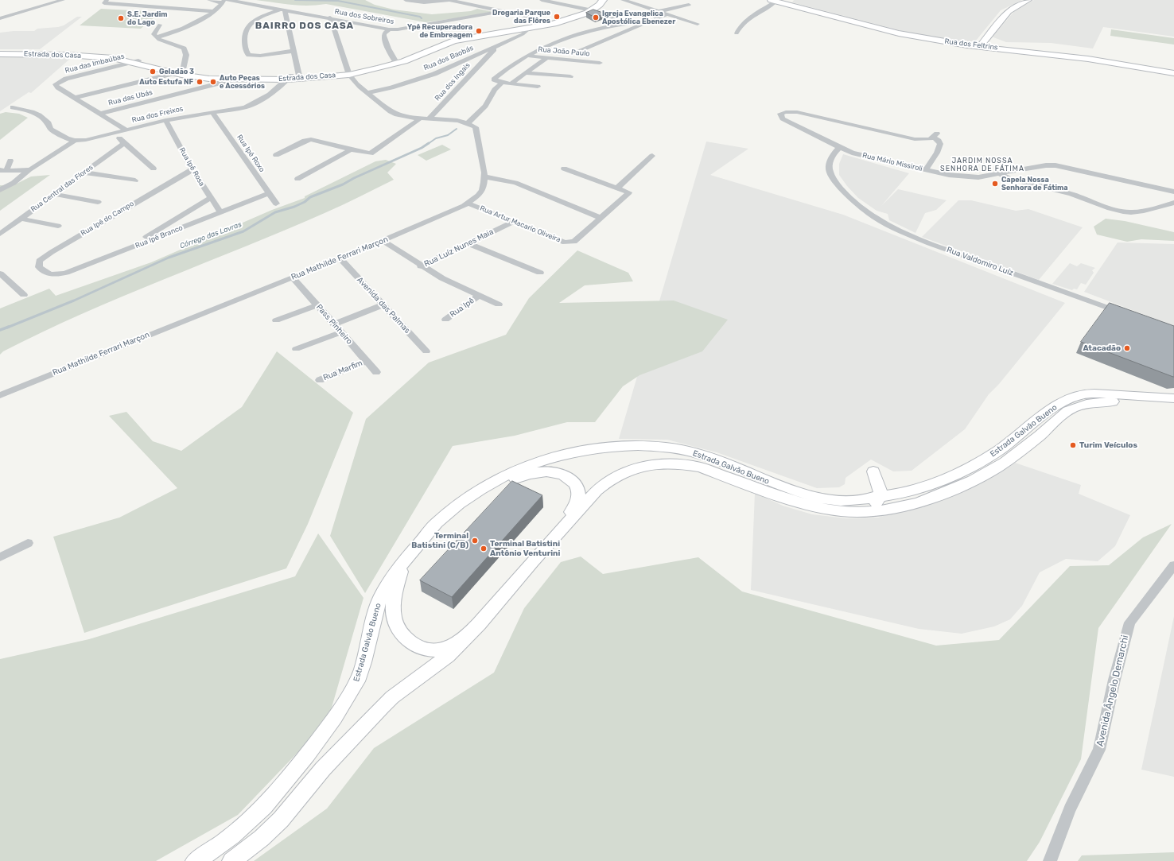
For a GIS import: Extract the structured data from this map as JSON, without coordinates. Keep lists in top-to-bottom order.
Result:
{
  "streets": {
    "main road": ["Rua dos Feltrins", "Estrada dos Casa", "Estrada Galvão Bueno"],
    "street": [
      "Rua dos Sobreiros",
      "Rua João Paulo",
      "Rua dos Baobás",
      "Rua das Imbaúbas",
      "Rua dos Ingais",
      "Rua das Ubás",
      "Rua dos Freixos",
      "Rua Ipê Roxo",
      "Rua Mário Missiroli",
      "Rua Ipê Rosa",
      "Rua Central das Flores",
      "Rua Ipê do Campo",
      "Rua Artur Macario Oliveira",
      "Rua Ipê Branco",
      "Rua Luíz Nunes Maia",
      "Rua Mathilde Ferrari Marçon",
      "Rua Valdomiro Luíz",
      "Avenida das Palmas",
      "Rua Ipê",
      "Pass Pinheiro",
      "Rua Marfim",
      "Avenida Ângelo Demarchi"
    ]
  },
  "crossings": [
    ["Estrada dos Casa", "Rua dos Baobás"],
    ["Estrada dos Casa", "Rua das Imbaúbas"],
    ["Estrada dos Casa", "Rua das Ubás"],
    ["Estrada dos Casa", "Rua dos Freixos"],
    ["Rua dos Baobás", "Rua dos Ingais"],
    ["Rua dos Freixos", "Rua Ipê Roxo"],
    ["Rua dos Freixos", "Rua Ipê Rosa"],
    ["Rua Ipê Roxo", "Rua Ipê Branco"],
    ["Rua Mário Missiroli", "Rua Valdomiro Luíz"],
    ["Rua Ipê Rosa", "Rua Ipê do Campo"],
    ["Rua Ipê Rosa", "Rua Ipê Branco"],
    ["Rua Ipê do Campo", "Rua Ipê Branco"],
    ["Rua Artur Macario Oliveira", "Rua Luíz Nunes Maia"],
    ["Rua Artur Macario Oliveira", "Rua Mathilde Ferrari Marçon"],
    ["Rua Mathilde Ferrari Marçon", "Avenida das Palmas"],
    ["Rua Mathilde Ferrari Marçon", "Pass Pinheiro"],
    ["Pass Pinheiro", "Rua Marfim"]
  ],
  "districts": ["BAIRRO DOS CASA", "JARDIM NOSSA SENHORA DE FÁTIMA"],
  "water": ["Córrego das Lavras"],
  "places": [
    "Drogaria Parque das Flôres",
    "Igreja Evangelica Apostólica Ebenezer",
    "S.E. Jardim do Lago",
    "Ypê Recuperadora de Embreagem",
    "Geladão 3",
    "Auto Estufa NF",
    "Auto Peças e Acessórios",
    "Capela Nossa Senhora de Fátima",
    "Atacadão",
    "Turim Veículos",
    "Terminal Batistini (C/B)",
    "Terminal Batistini Antônio Venturini"
  ]
}
